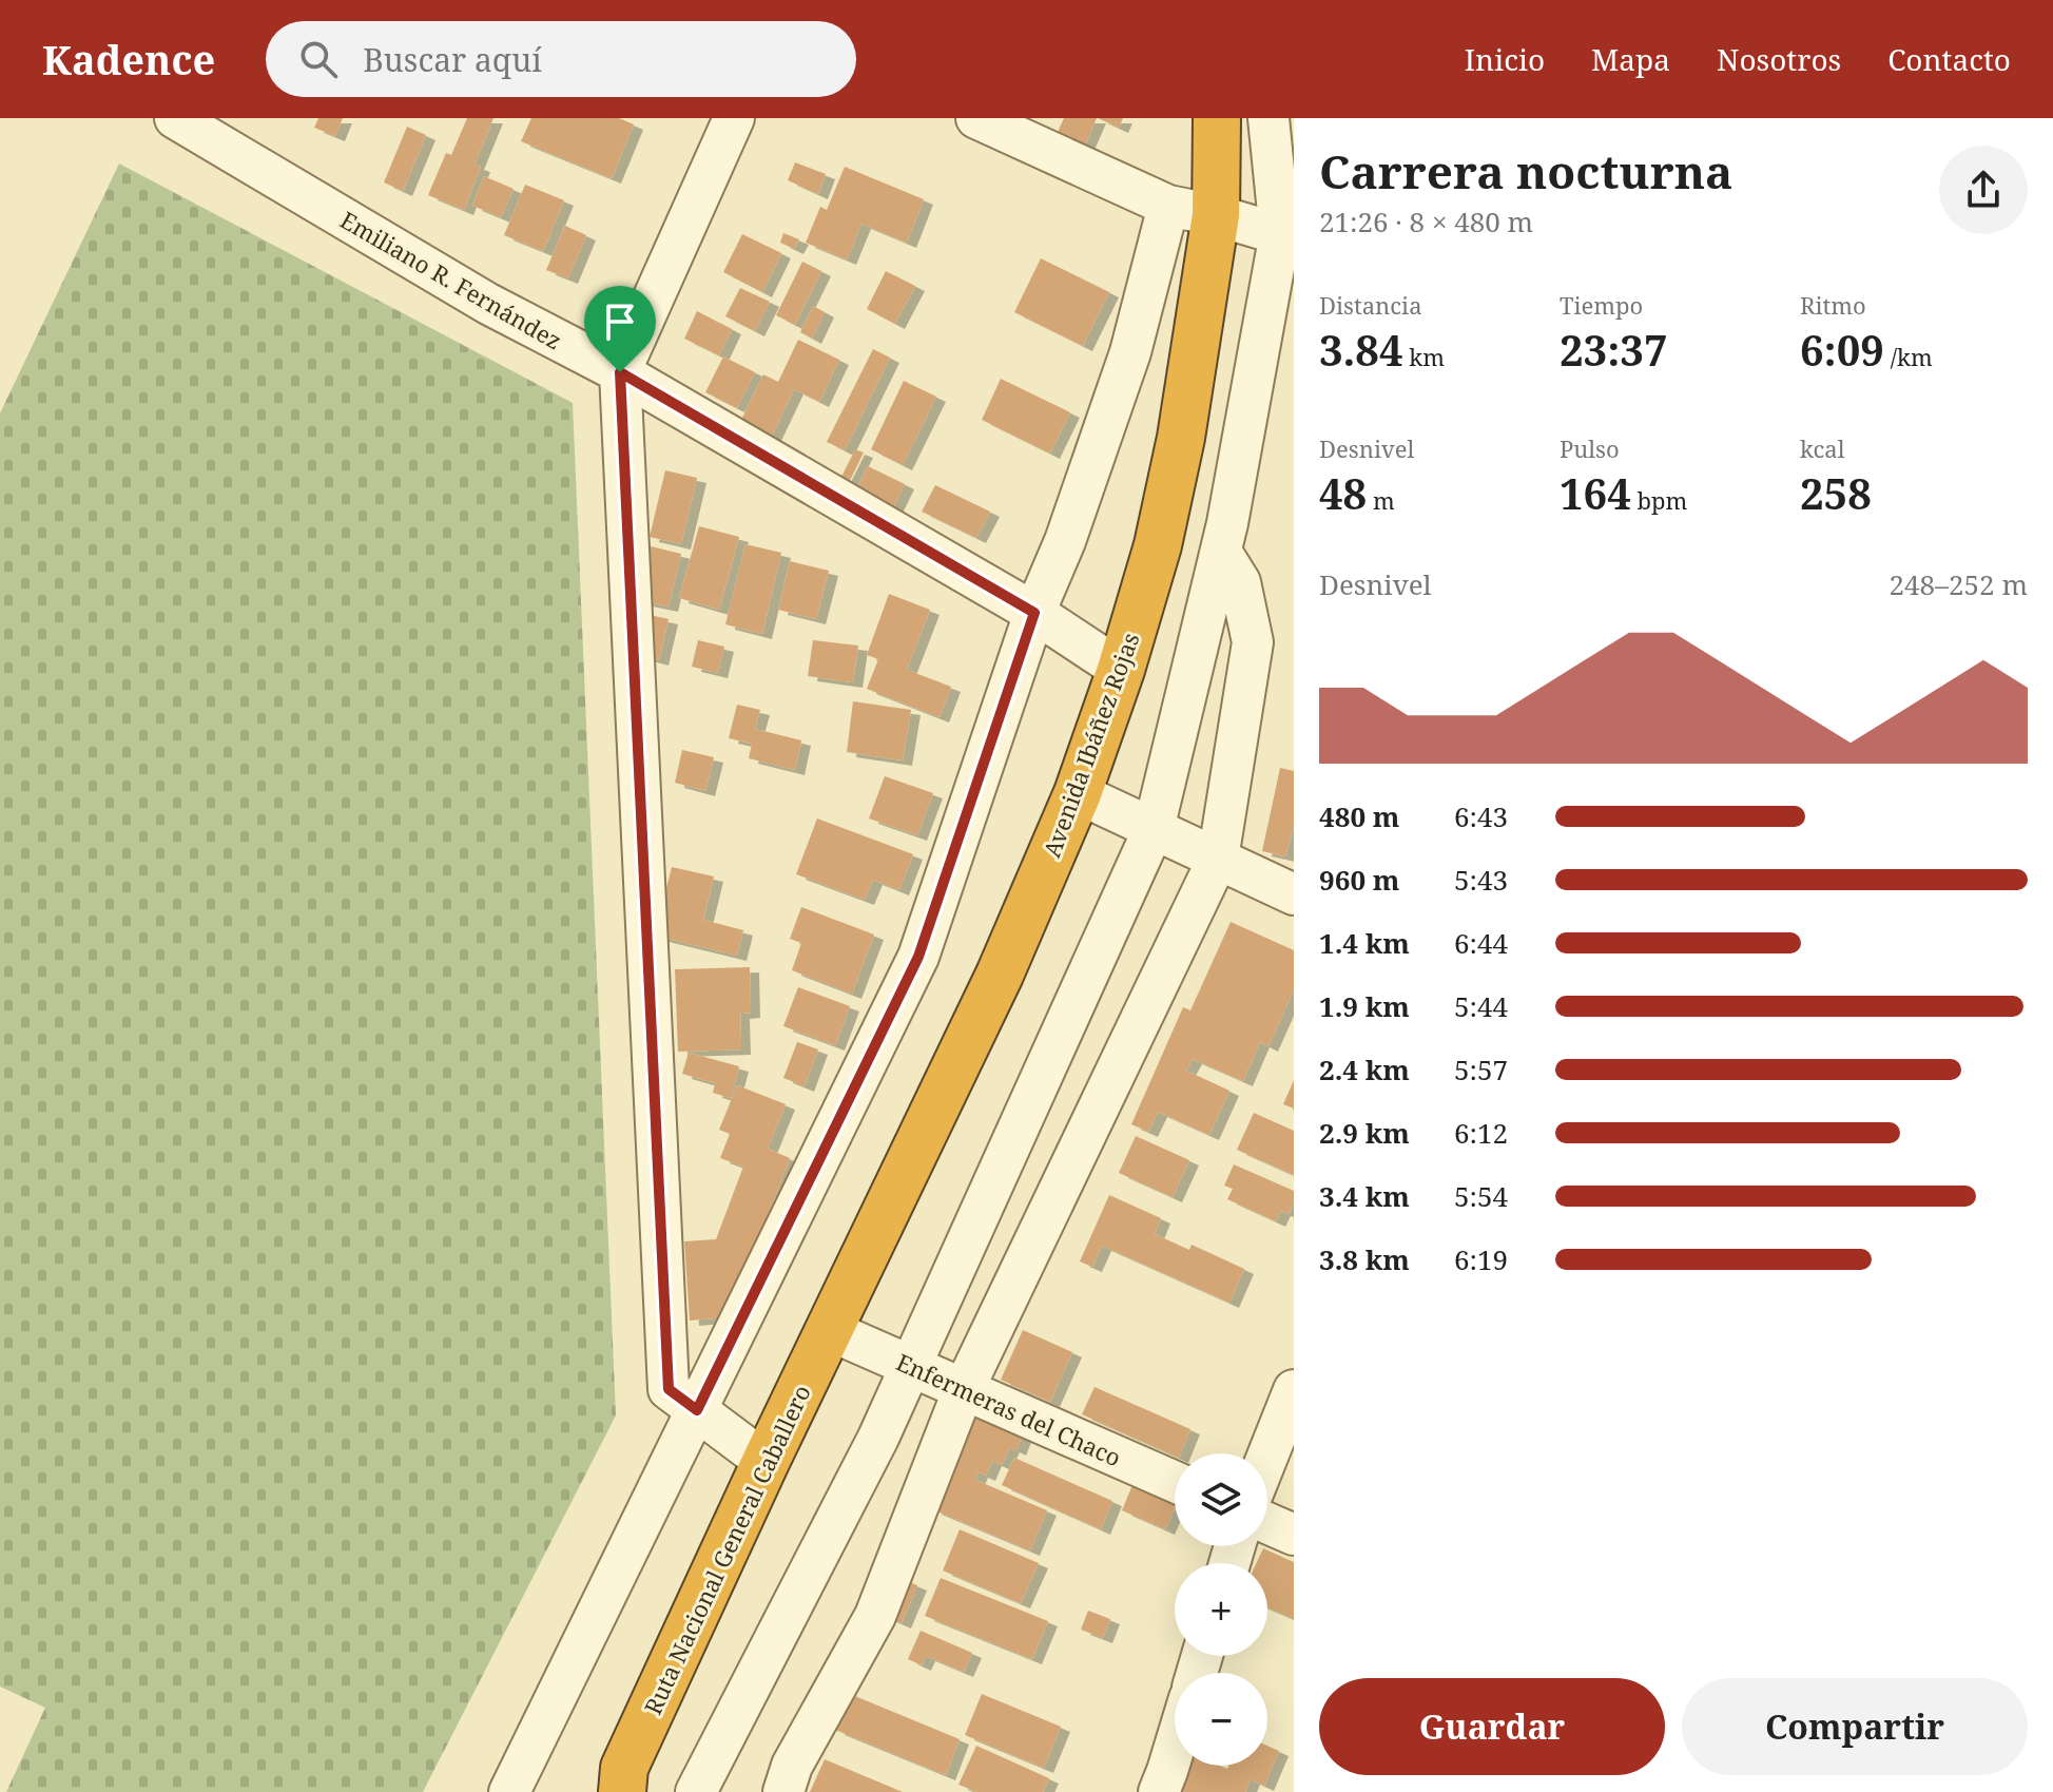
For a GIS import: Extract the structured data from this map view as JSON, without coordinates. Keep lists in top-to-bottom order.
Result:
{
  "streets": {
    "highway": ["Avenida Ibáñez Rojas", "Ruta Nacional General Caballero"],
    "street": ["Emiliano R. Fernández", "Enfermeras del Chaco"]
  },
  "crossings": [
    ["Emiliano R. Fernández", "Avenida Ibáñez Rojas"],
    ["Avenida Ibáñez Rojas", "Enfermeras del Chaco"],
    ["Avenida Ibáñez Rojas", "Ruta Nacional General Caballero"],
    ["Enfermeras del Chaco", "Ruta Nacional General Caballero"]
  ],
  "page": {
    "header": "Kadence",
    "search": "Buscar aquí",
    "nav": [
      "Inicio",
      "Mapa",
      "Nosotros",
      "Contacto"
    ],
    "heading": ["Carrera nocturna", "21:26 · 8 × 480 m"],
    "stats": [
      ["Distancia", "3.84 km"],
      ["Tiempo", "23:37"],
      ["Ritmo", "6:09 /km"],
      ["Desnivel", "48 m"],
      ["Pulso", "164 bpm"],
      ["kcal", "258"]
    ],
    "chart": ["Desnivel", "248–252 m"],
    "list": [
      {
        "name": "480 m",
        "note": "6:43"
      },
      {
        "name": "960 m",
        "note": "5:43"
      },
      {
        "name": "1.4 km",
        "note": "6:44"
      },
      {
        "name": "1.9 km",
        "note": "5:44"
      },
      {
        "name": "2.4 km",
        "note": "5:57"
      },
      {
        "name": "2.9 km",
        "note": "6:12"
      },
      {
        "name": "3.4 km",
        "note": "5:54"
      },
      {
        "name": "3.8 km",
        "note": "6:19"
      }
    ],
    "map_buttons": ["+", "−"],
    "buttons": ["Guardar", "Compartir"]
  }
}
